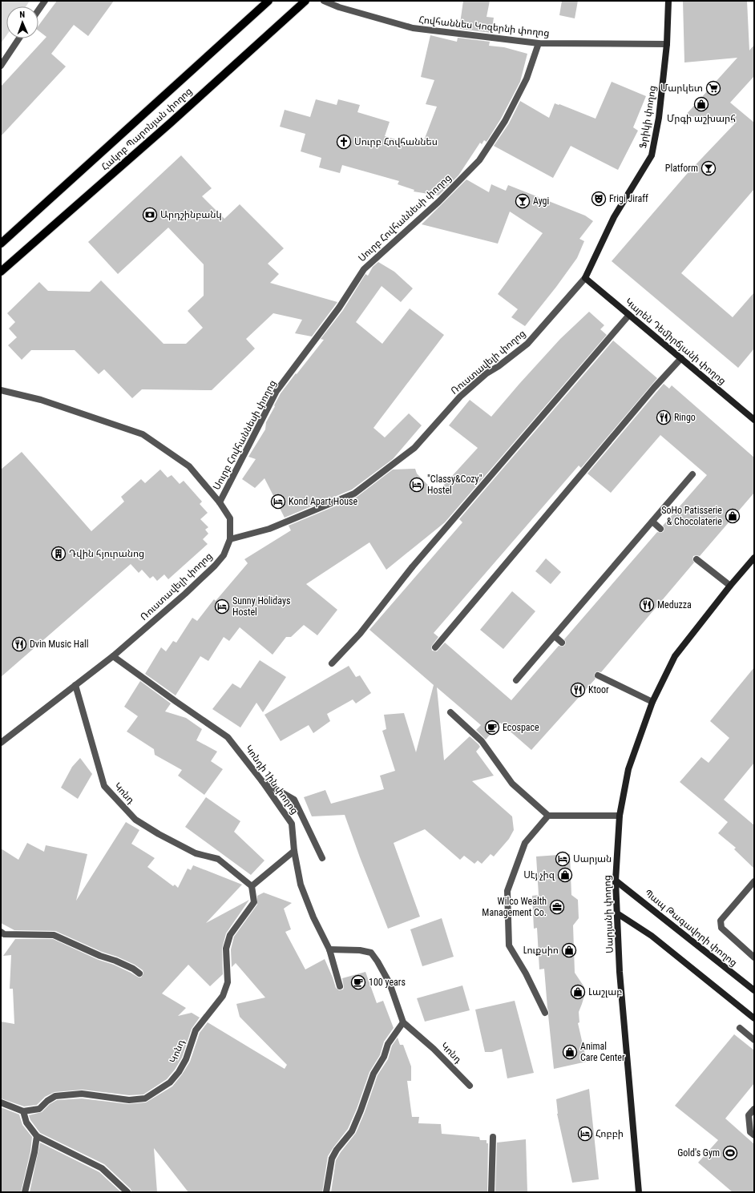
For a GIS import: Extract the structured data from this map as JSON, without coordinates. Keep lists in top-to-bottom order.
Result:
{
  "streets": {
    "main road": [
      "Ֆրիկի փողոց",
      "Հակոբ Պարոնյան փողոց",
      "Կարեն Դեմիրճյանի փողոց",
      "Սարյանի փողոց",
      "Պապ Թագավորի փողոց"
    ],
    "street": [
      "Հովհաննես Կոզերնի փողոց",
      "Սուրբ Հովհաննեսի փողոց",
      "Ռուստավելի փողոց",
      "Կոնդի 1ին փողոց",
      "Կոնդ"
    ]
  },
  "crossings": [
    ["Հովհաննես Կոզերնի փողոց", "Ֆրիկի փողոց"],
    ["Հովհաննես Կոզերնի փողոց", "Սուրբ Հովհաննեսի փողոց"],
    ["Ֆրիկի փողոց", "Կարեն Դեմիրճյանի փողոց"],
    ["Ֆրիկի փողոց", "Ռուստավելի փողոց"],
    ["Սուրբ Հովհաննեսի փողոց", "Ռուստավելի փողոց"],
    ["Կարեն Դեմիրճյանի փողոց", "Ռուստավելի փողոց"],
    ["Ռուստավելի փողոց", "Կոնդի 1ին փողոց"],
    ["Ռուստավելի փողոց", "Կոնդ"],
    ["Կոնդի 1ին փողոց", "Կոնդ"],
    ["Սարյանի փողոց", "Պապ Թագավորի փողոց"]
  ],
  "places": {
    "supermarket": ["Մարկետ"],
    "shop": [
      "Մրգի աշխարհ",
      "SoHo Patisserie & Chocolaterie",
      "Սէյ չիզ",
      "Լուքսիո",
      "Լաշլաբ",
      "Animal Care Center"
    ],
    "church": ["Սուրբ Հովհաննես"],
    "bar": ["Platform", "Aygi"],
    "theatre": ["Frigi Jiraff"],
    "bank": ["Արդշինբանկ"],
    "restaurant": [
      "Ringo",
      "Meduzza",
      "Dvin Music Hall",
      "Ktoor"
    ],
    "hotel": [
      "\"Classy&Cozy\" Hostel",
      "Kond Apart House",
      "Sunny Holidays Hostel",
      "Սարյան",
      "Հոբբի"
    ],
    "building": ["Դվին հյուրանոց"],
    "cafe": ["Ecospace", "100 years"],
    "office": ["Wilco Wealth Management Co."],
    "sports": ["Gold's Gym"]
  },
  "north": "top"
}
